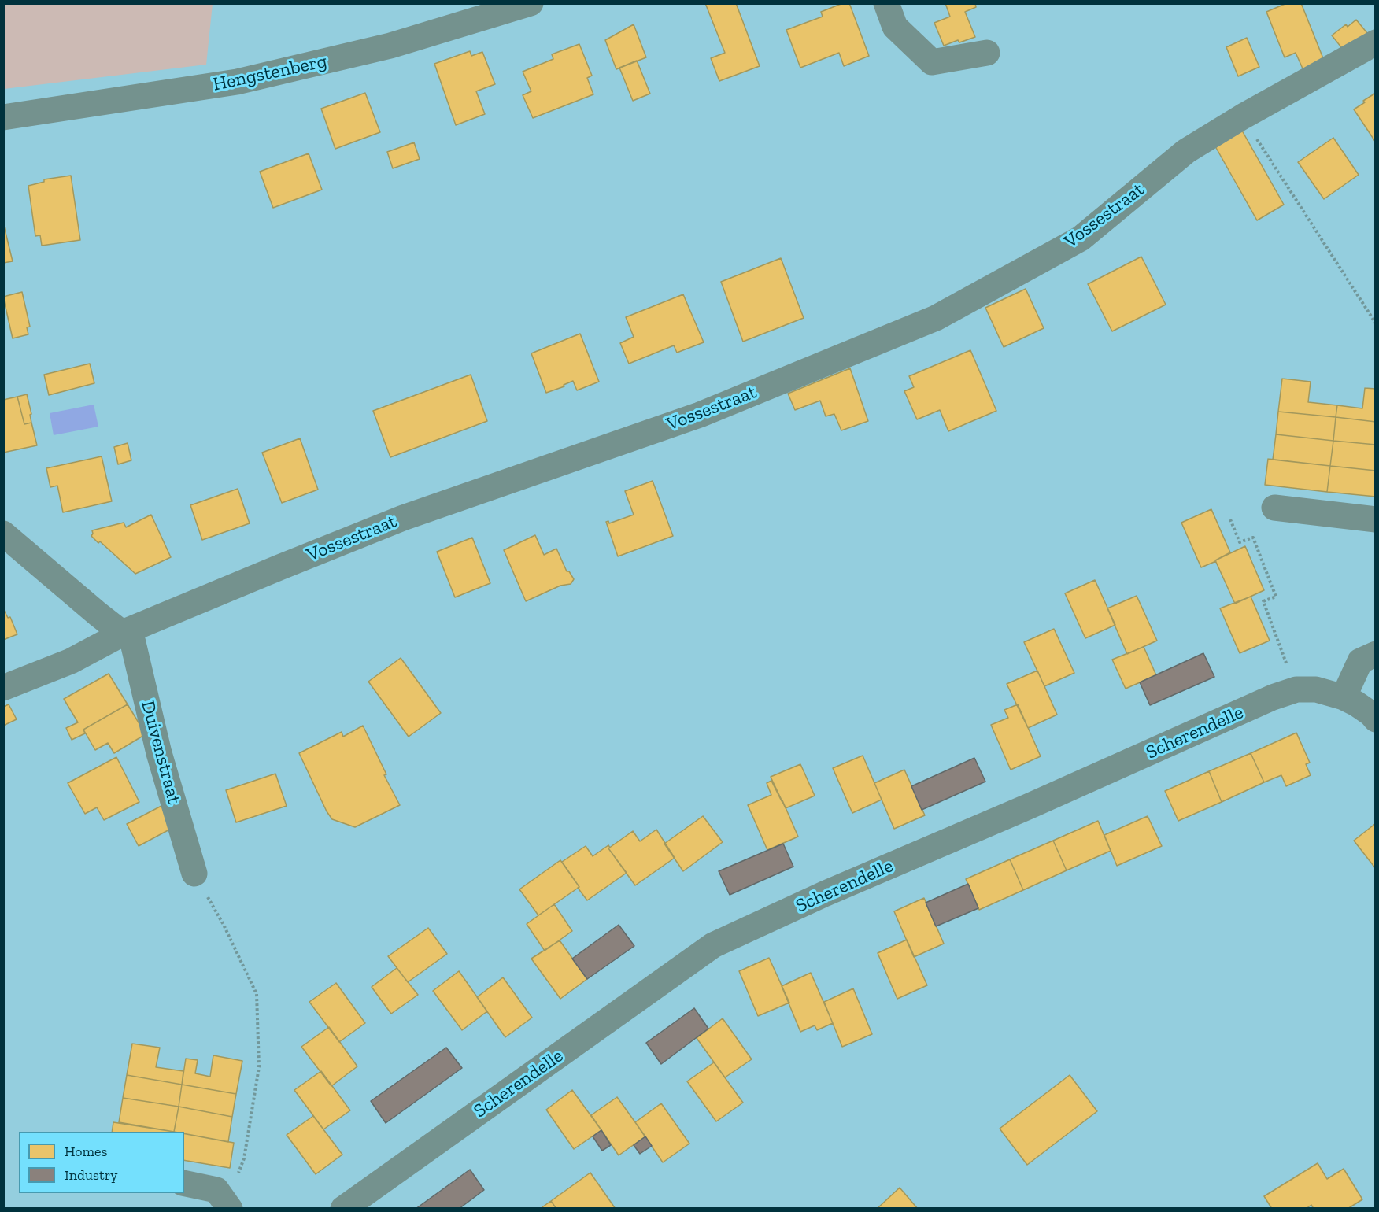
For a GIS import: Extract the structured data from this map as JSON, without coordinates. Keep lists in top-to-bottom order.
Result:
{
  "streets": {
    "street": [
      "Hengstenberg",
      "Vossestraat",
      "Scherendelle",
      "Duivenstraat"
    ]
  },
  "crossings": [
    ["Vossestraat", "Duivenstraat"]
  ],
  "legend": ["Homes", "Industry"]
}
